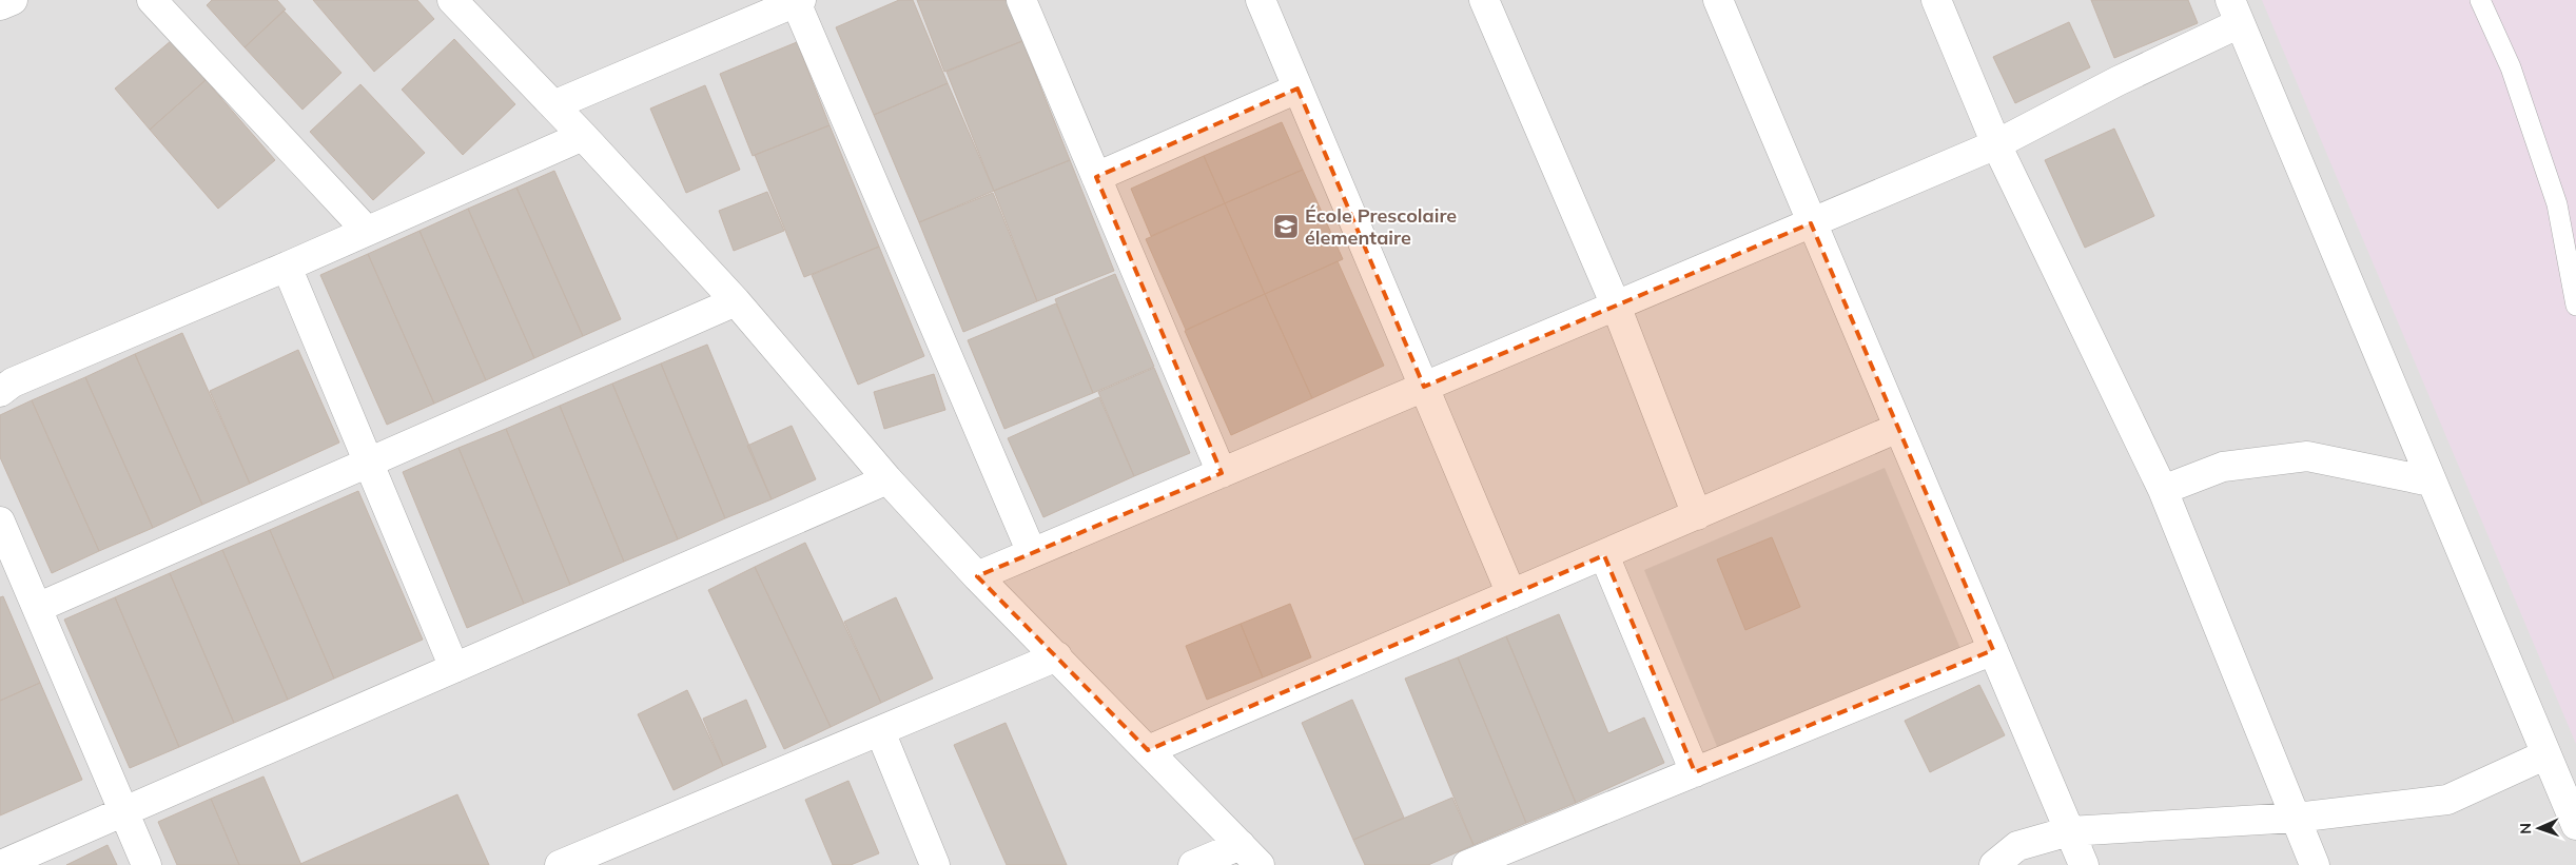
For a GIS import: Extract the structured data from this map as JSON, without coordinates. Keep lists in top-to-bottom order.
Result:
{
  "places": {
    "school or university": ["École Prescolaire élementaire"]
  },
  "north": "left"
}
